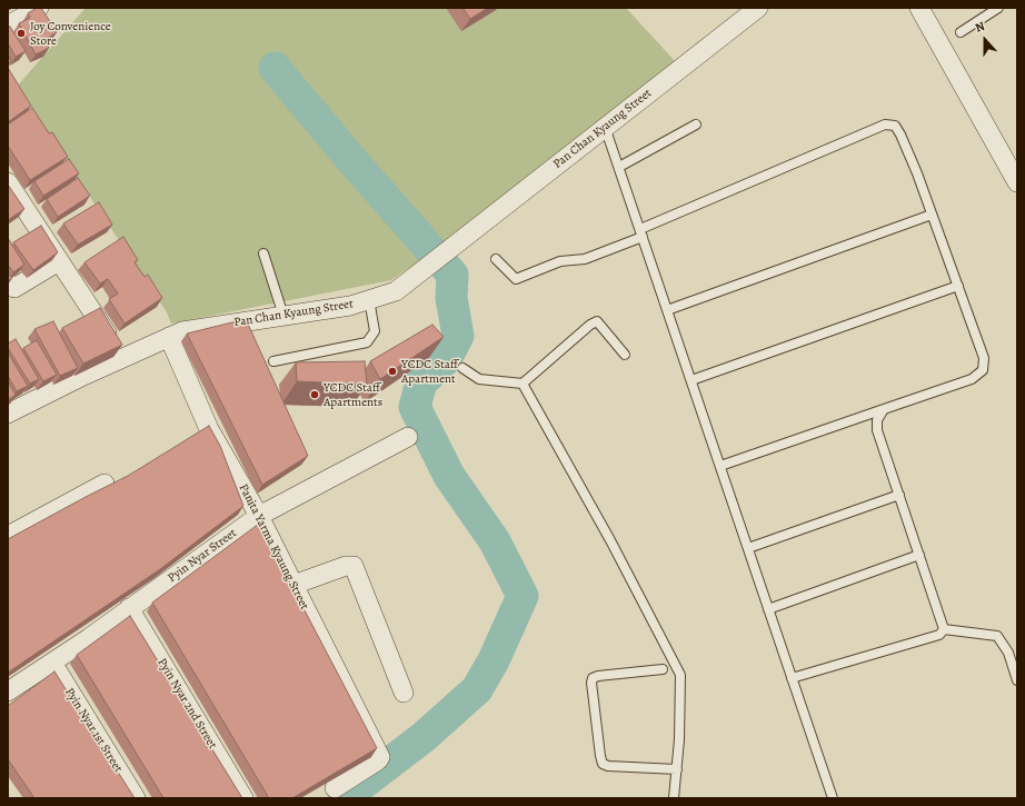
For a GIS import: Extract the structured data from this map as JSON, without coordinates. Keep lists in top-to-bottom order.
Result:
{
  "streets": {
    "street": [
      "Pan Chan Kyaung Street",
      "Panita Yarma Kyaung Street",
      "Pyin Nyar Street",
      "Pyin Nyar 2nd Street",
      "Pyin Nyar 1st Street"
    ]
  },
  "crossings": [
    ["Pan Chan Kyaung Street", "Panita Yarma Kyaung Street"],
    ["Panita Yarma Kyaung Street", "Pyin Nyar Street"],
    ["Pyin Nyar Street", "Pyin Nyar 2nd Street"],
    ["Pyin Nyar Street", "Pyin Nyar 1st Street"]
  ],
  "places": ["Joy Convenience Store", "YCDC Staff Apartment", "YCDC Staff Apartments"],
  "north": "top"
}
